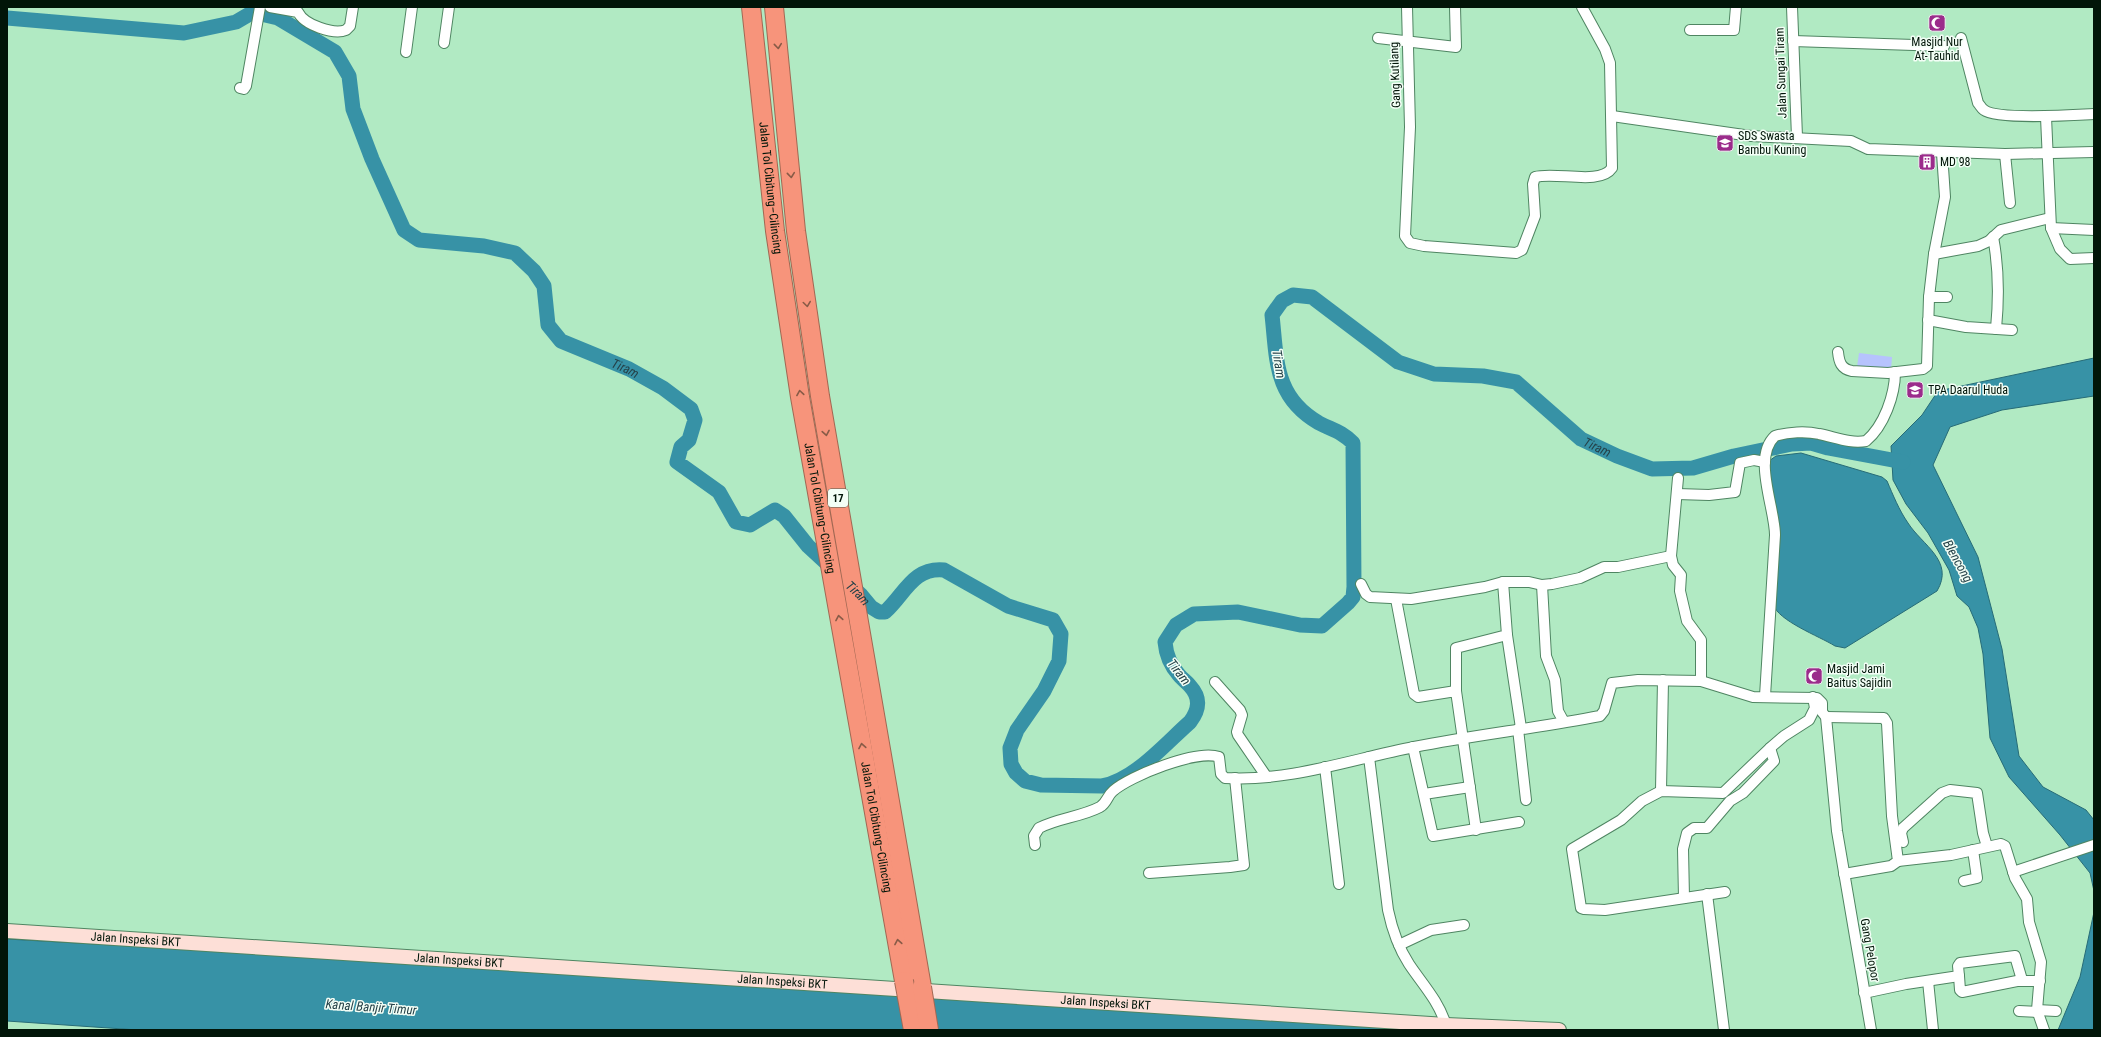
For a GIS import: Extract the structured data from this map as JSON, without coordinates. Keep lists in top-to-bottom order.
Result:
{
  "streets": {
    "highway": ["Jalan Tol Cibitung–Cilincing", "17"],
    "street": [
      "Jalan Sungai Tiram",
      "Gang Kutilang",
      "Jalan Inspeksi BKT",
      "Gang Pelopor"
    ]
  },
  "water": ["Tiram", "Blencong", "Kanal Banjir Timur"],
  "places": {
    "mosque": ["Masjid Nur At-Tauhid", "Masjid Jami Baitus Sajidin"],
    "school or university": ["SDS Swasta Bambu Kuning", "TPA Daarul Huda"],
    "building": ["MD 98"]
  }
}
